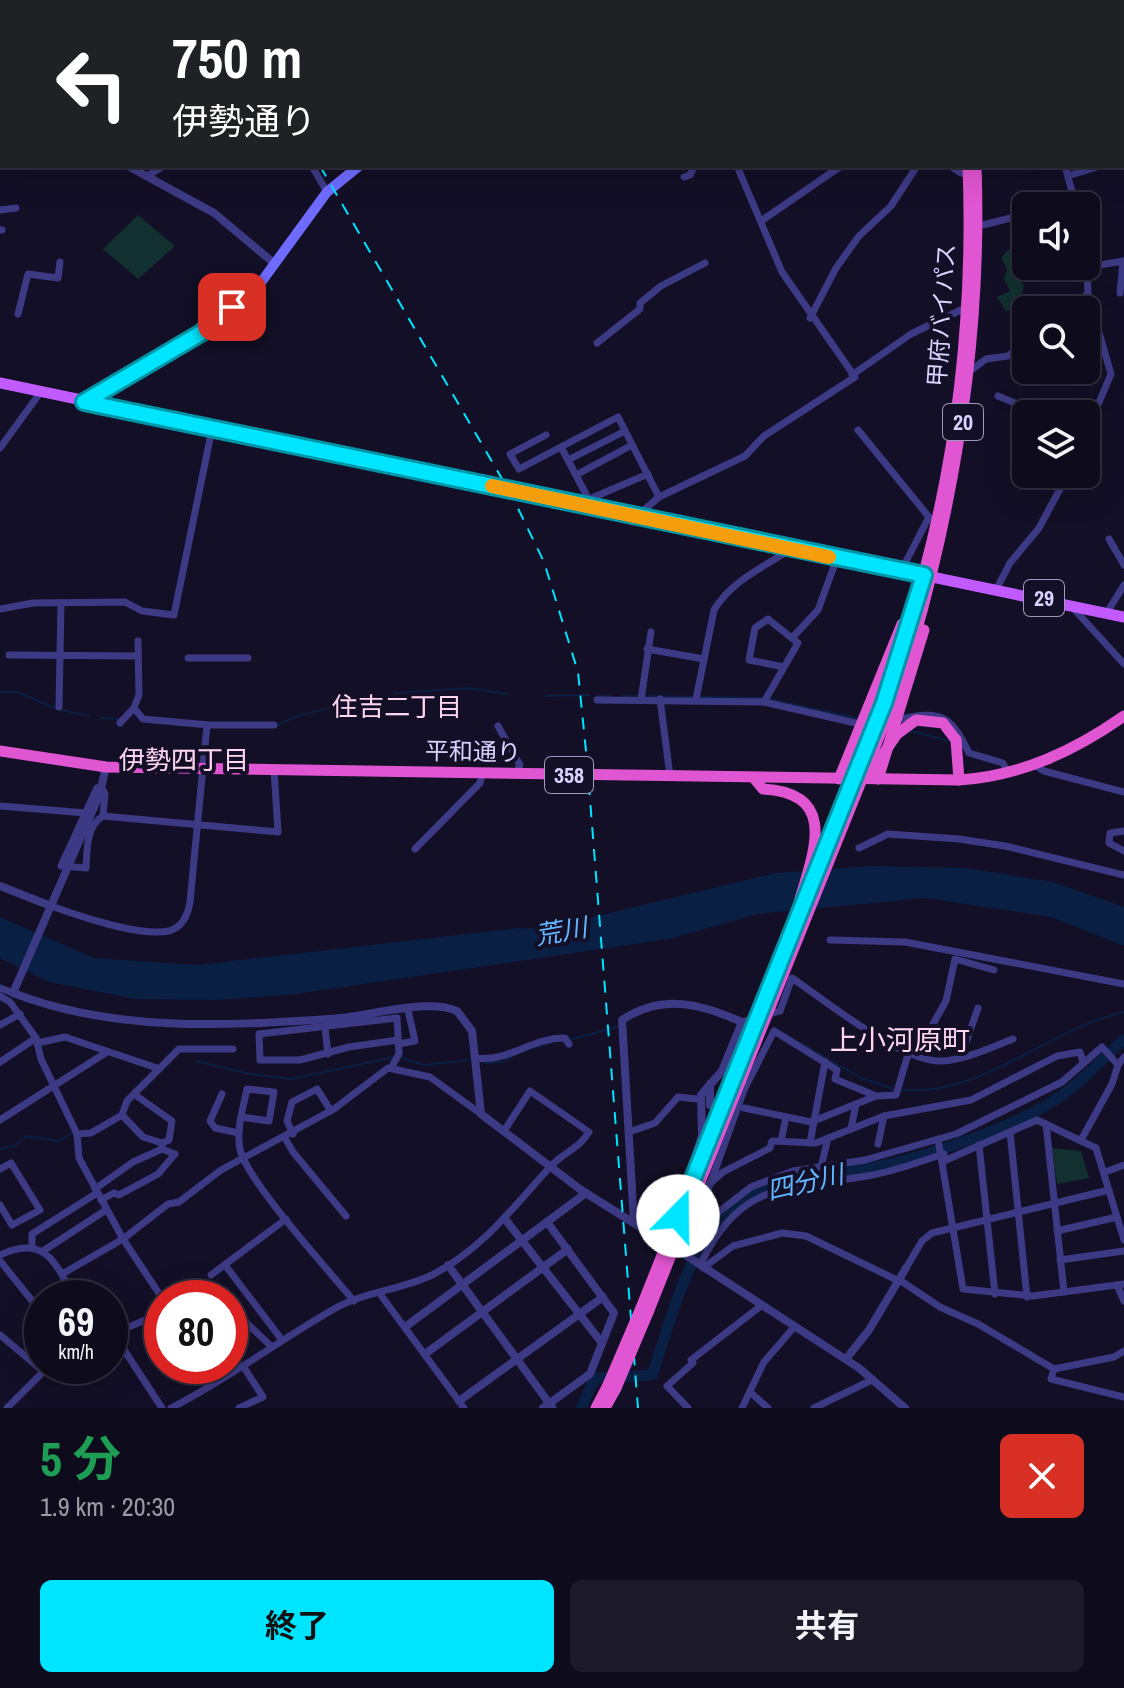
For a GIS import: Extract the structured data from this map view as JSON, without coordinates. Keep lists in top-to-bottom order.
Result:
{
  "streets": {
    "highway": [
      "甲府バイパス",
      "20",
      "平和通り",
      "358"
    ],
    "main road": ["29"]
  },
  "crossings": [
    ["甲府バイパス", "29"]
  ],
  "districts": ["住吉二丁目", "伊勢四丁目", "上小河原町"],
  "water": ["荒川", "四分川"],
  "page": {
    "turn": ["750 m", "伊勢通り"],
    "speed": "69 km/h",
    "limit": "80",
    "heading": ["5 分", "1.9 km · 20:30"],
    "buttons": ["終了", "共有"]
  }
}
